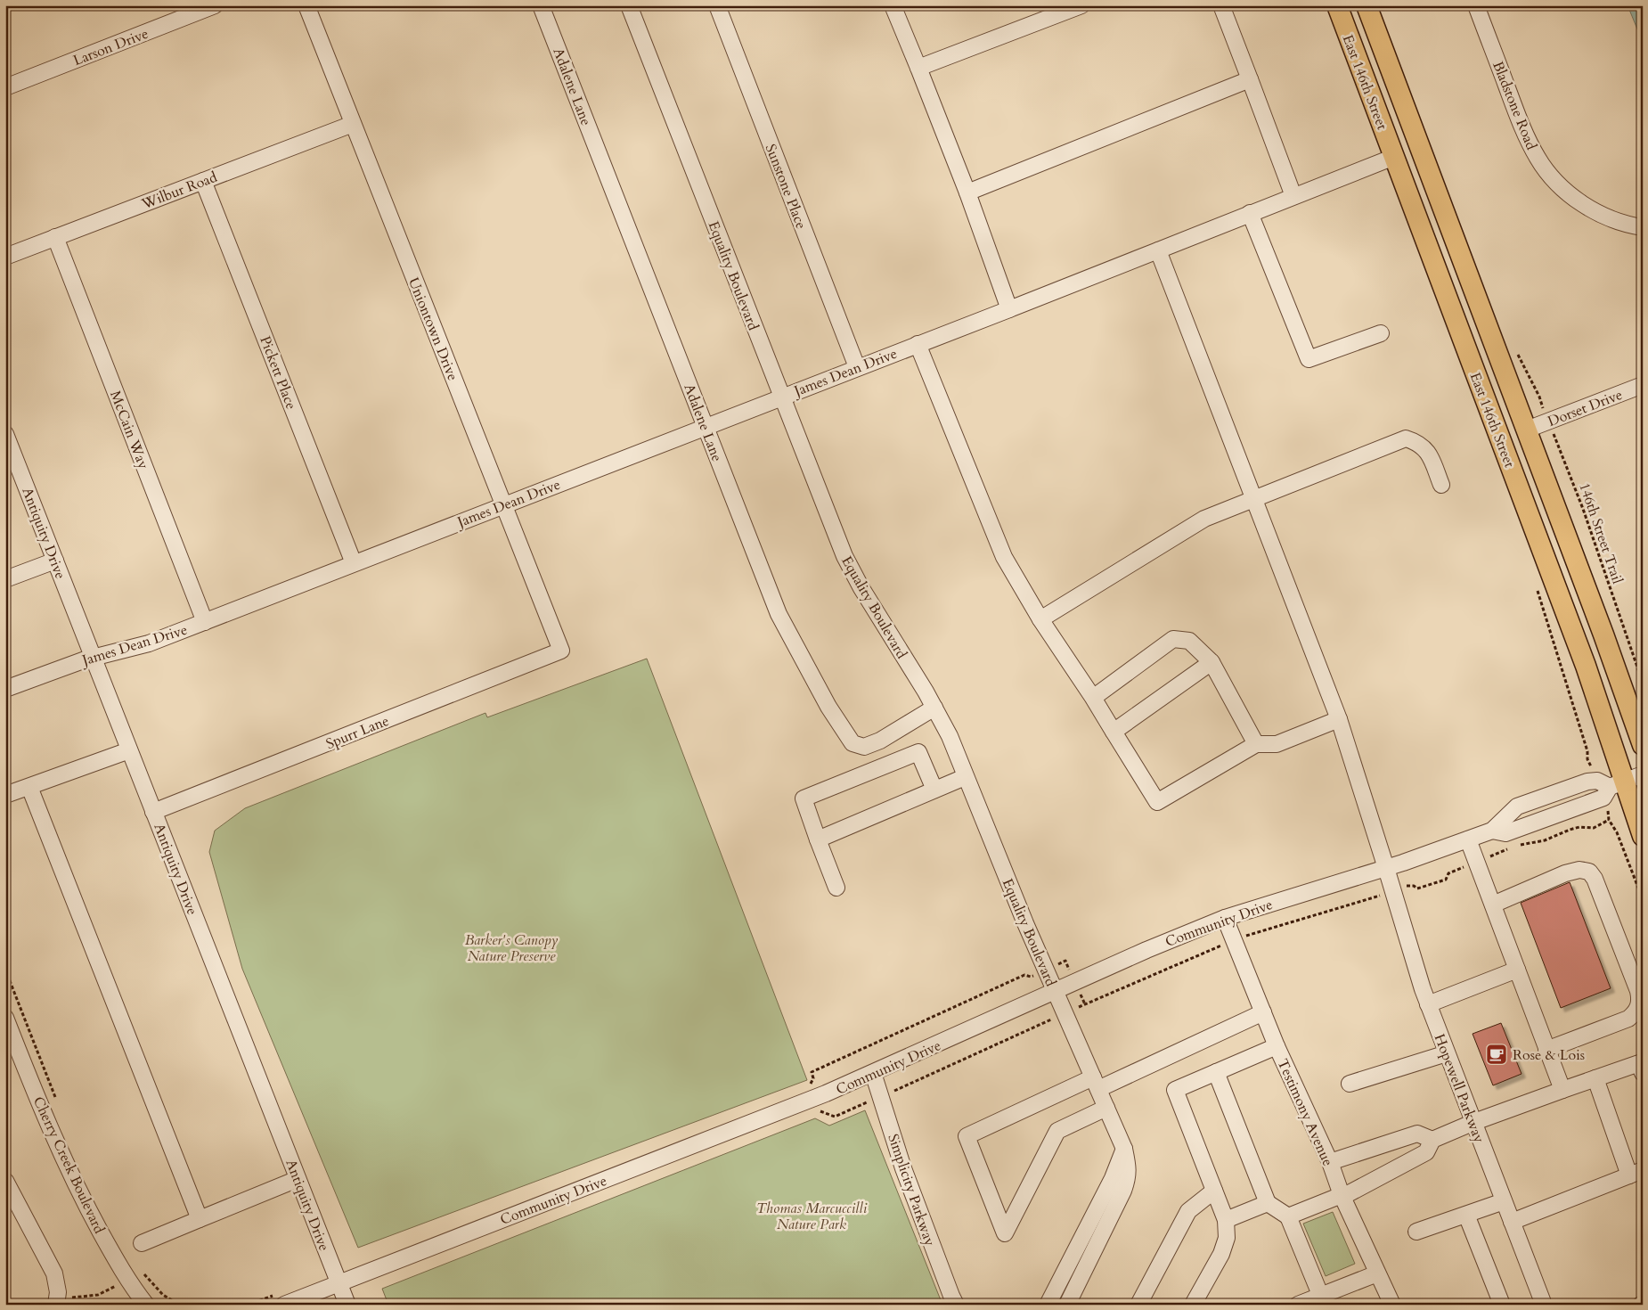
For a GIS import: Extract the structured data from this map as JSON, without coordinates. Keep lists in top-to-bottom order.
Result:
{
  "streets": {
    "main road": ["East 146th Street"],
    "street": [
      "Larson Drive",
      "Adalene Lane",
      "Bladstone Road",
      "Sunstone Place",
      "Wilbur Road",
      "Equality Boulevard",
      "Uniontown Drive",
      "James Dean Drive",
      "Pickett Place",
      "Dorset Drive",
      "McCain Way",
      "Antiquity Drive",
      "Spurr Lane",
      "Community Drive",
      "Hopewell Parkway",
      "Testimony Avenue",
      "Cherry Creek Boulevard",
      "Simplicity Parkway"
    ],
    "path": ["146th Street Trail"]
  },
  "crossings": [
    ["East 146th Street", "James Dean Drive"],
    ["East 146th Street", "Dorset Drive"],
    ["East 146th Street", "Community Drive"],
    ["Adalene Lane", "Equality Boulevard"],
    ["Adalene Lane", "James Dean Drive"],
    ["Sunstone Place", "James Dean Drive"],
    ["Wilbur Road", "Uniontown Drive"],
    ["Wilbur Road", "Pickett Place"],
    ["Wilbur Road", "McCain Way"],
    ["Equality Boulevard", "James Dean Drive"],
    ["Equality Boulevard", "Community Drive"],
    ["Uniontown Drive", "James Dean Drive"],
    ["Uniontown Drive", "Spurr Lane"],
    ["James Dean Drive", "Pickett Place"],
    ["James Dean Drive", "McCain Way"],
    ["James Dean Drive", "Antiquity Drive"],
    ["James Dean Drive", "Hopewell Parkway"],
    ["Antiquity Drive", "Spurr Lane"],
    ["Antiquity Drive", "Community Drive"],
    ["Community Drive", "Hopewell Parkway"],
    ["Community Drive", "Testimony Avenue"],
    ["Community Drive", "Simplicity Parkway"]
  ],
  "parks": ["Barker's Canopy Nature Preserve", "Thomas Marcuccilli Nature Park"],
  "places": {
    "cafe": ["Rose & Lois"]
  }
}
